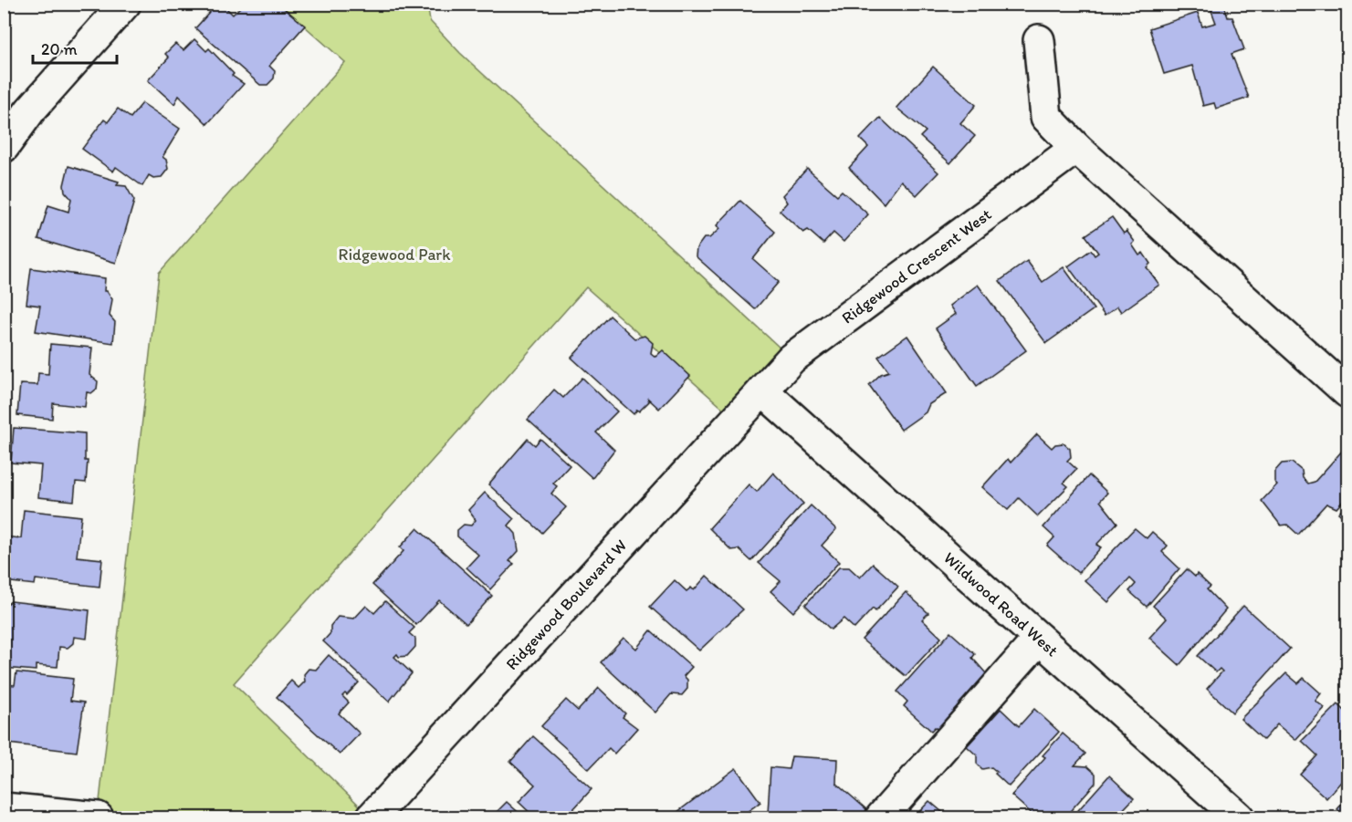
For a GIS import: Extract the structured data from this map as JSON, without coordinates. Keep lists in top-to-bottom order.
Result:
{
  "streets": {
    "street": ["Ridgewood Crescent West", "Ridgewood Boulevard W", "Wildwood Road West"]
  },
  "crossings": [
    ["Ridgewood Crescent West", "Ridgewood Boulevard W"],
    ["Ridgewood Crescent West", "Wildwood Road West"],
    ["Ridgewood Boulevard W", "Wildwood Road West"]
  ],
  "parks": ["Ridgewood Park"],
  "scale_bar": "20 m"
}
